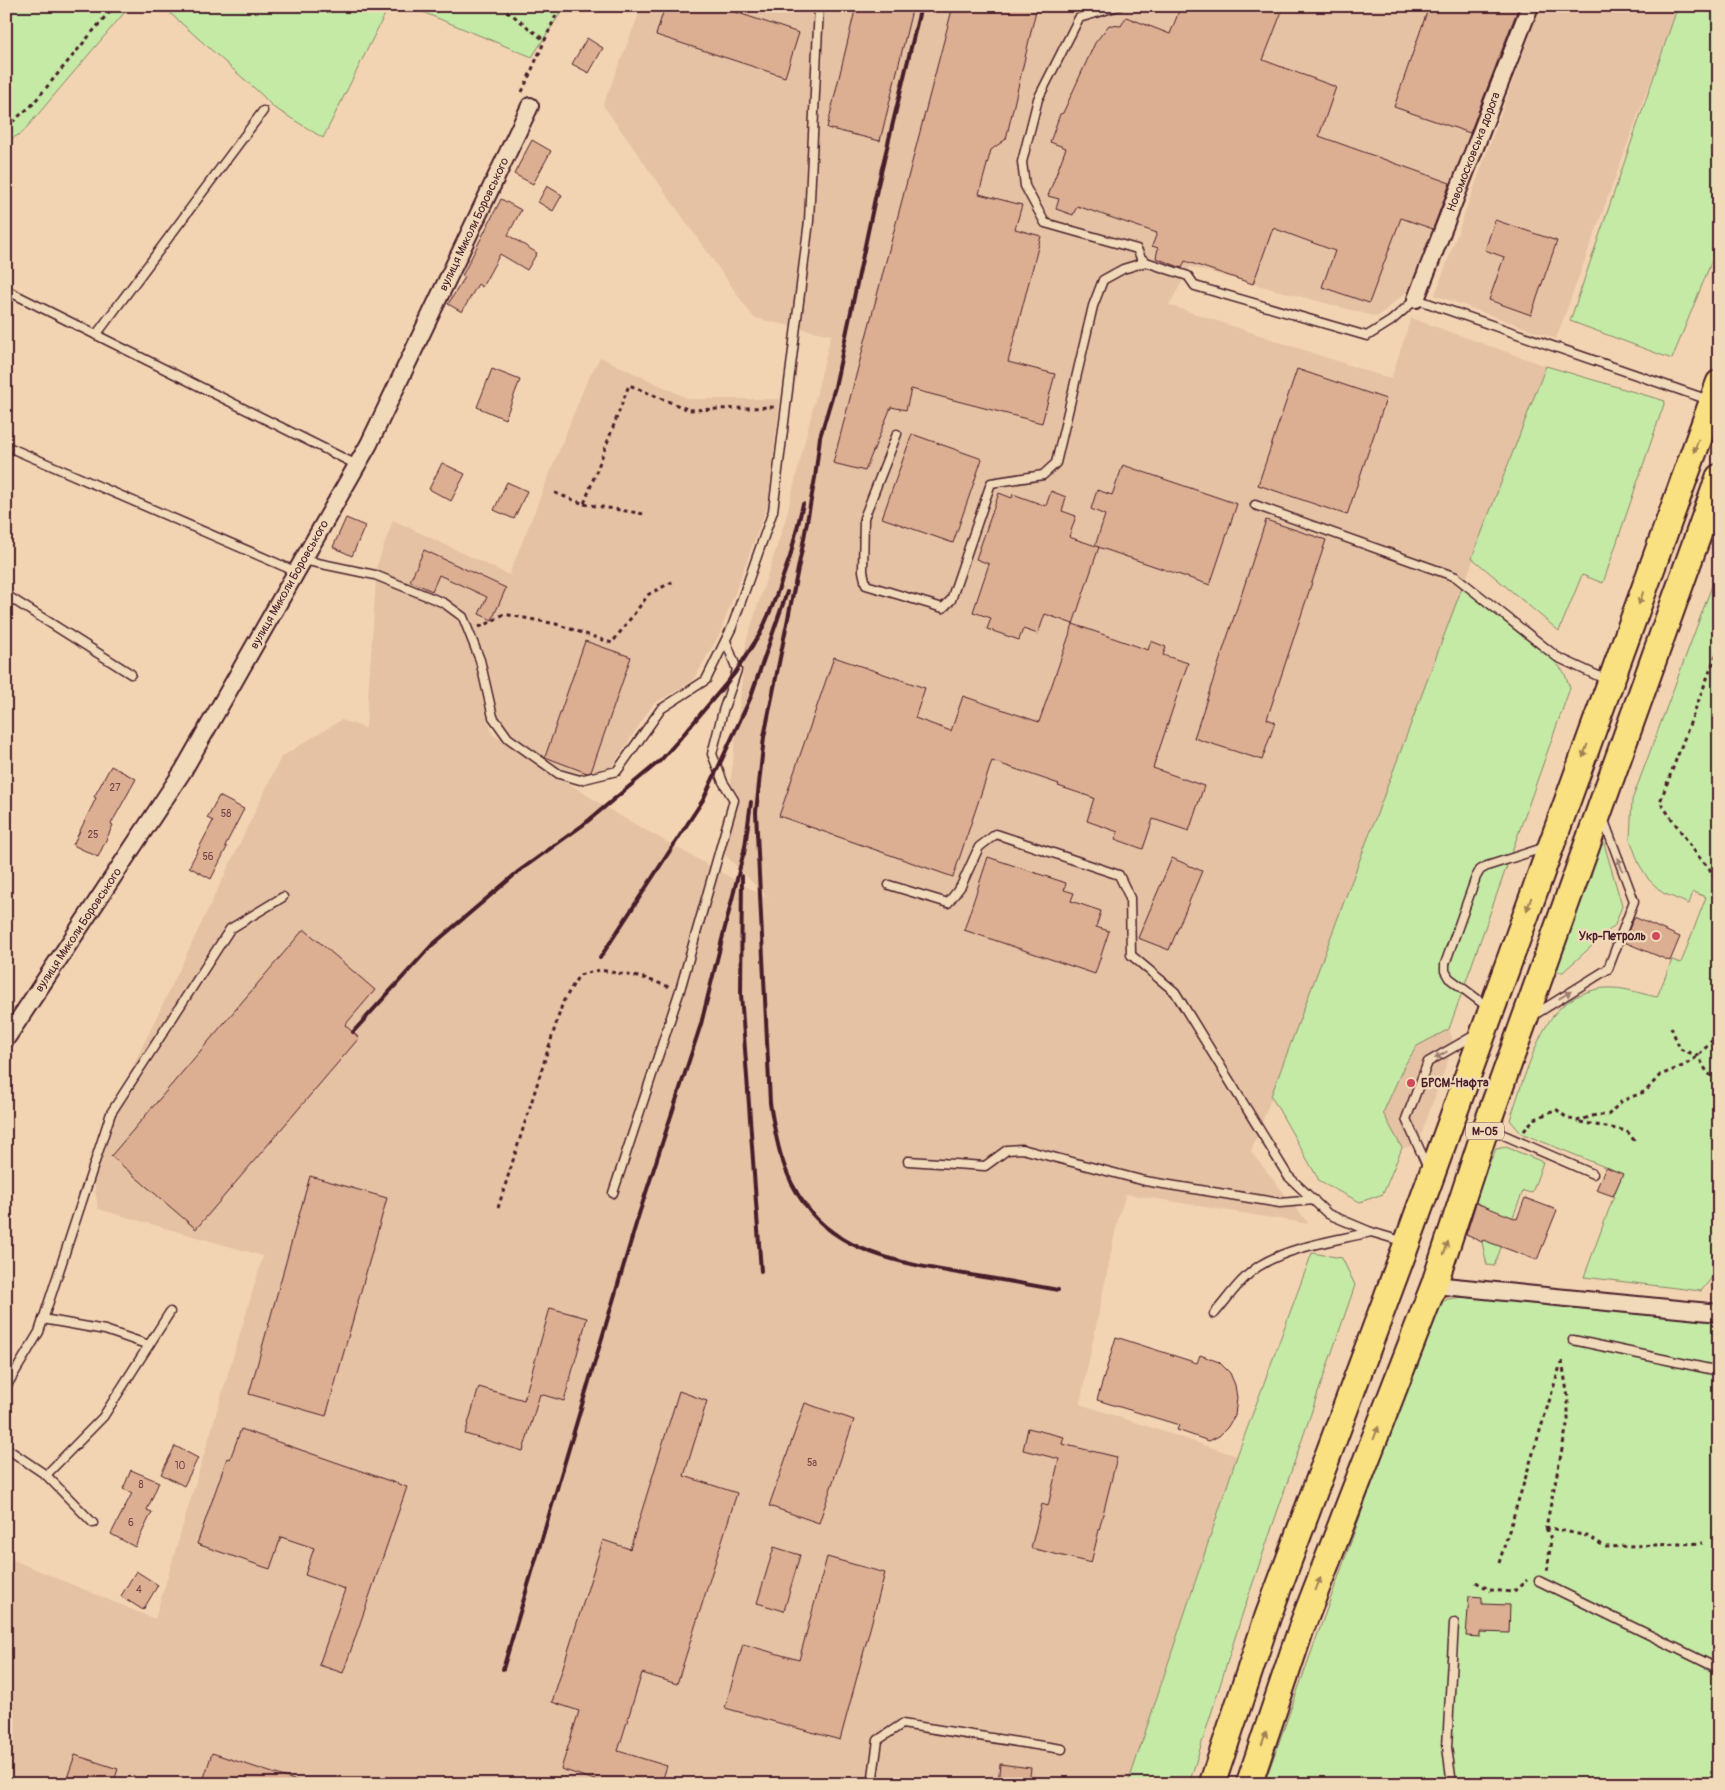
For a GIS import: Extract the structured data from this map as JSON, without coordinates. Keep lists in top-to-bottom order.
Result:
{
  "streets": {
    "main road": ["М-05"],
    "street": ["Новомосковська дорога", "вулиця Миколи Боровського"]
  },
  "places": ["Укр-Петроль", "БРСМ-Нафта"],
  "house_numbers": [
    "27",
    "58",
    "25",
    "56",
    "5а",
    "10",
    "8",
    "6",
    "4"
  ]
}
